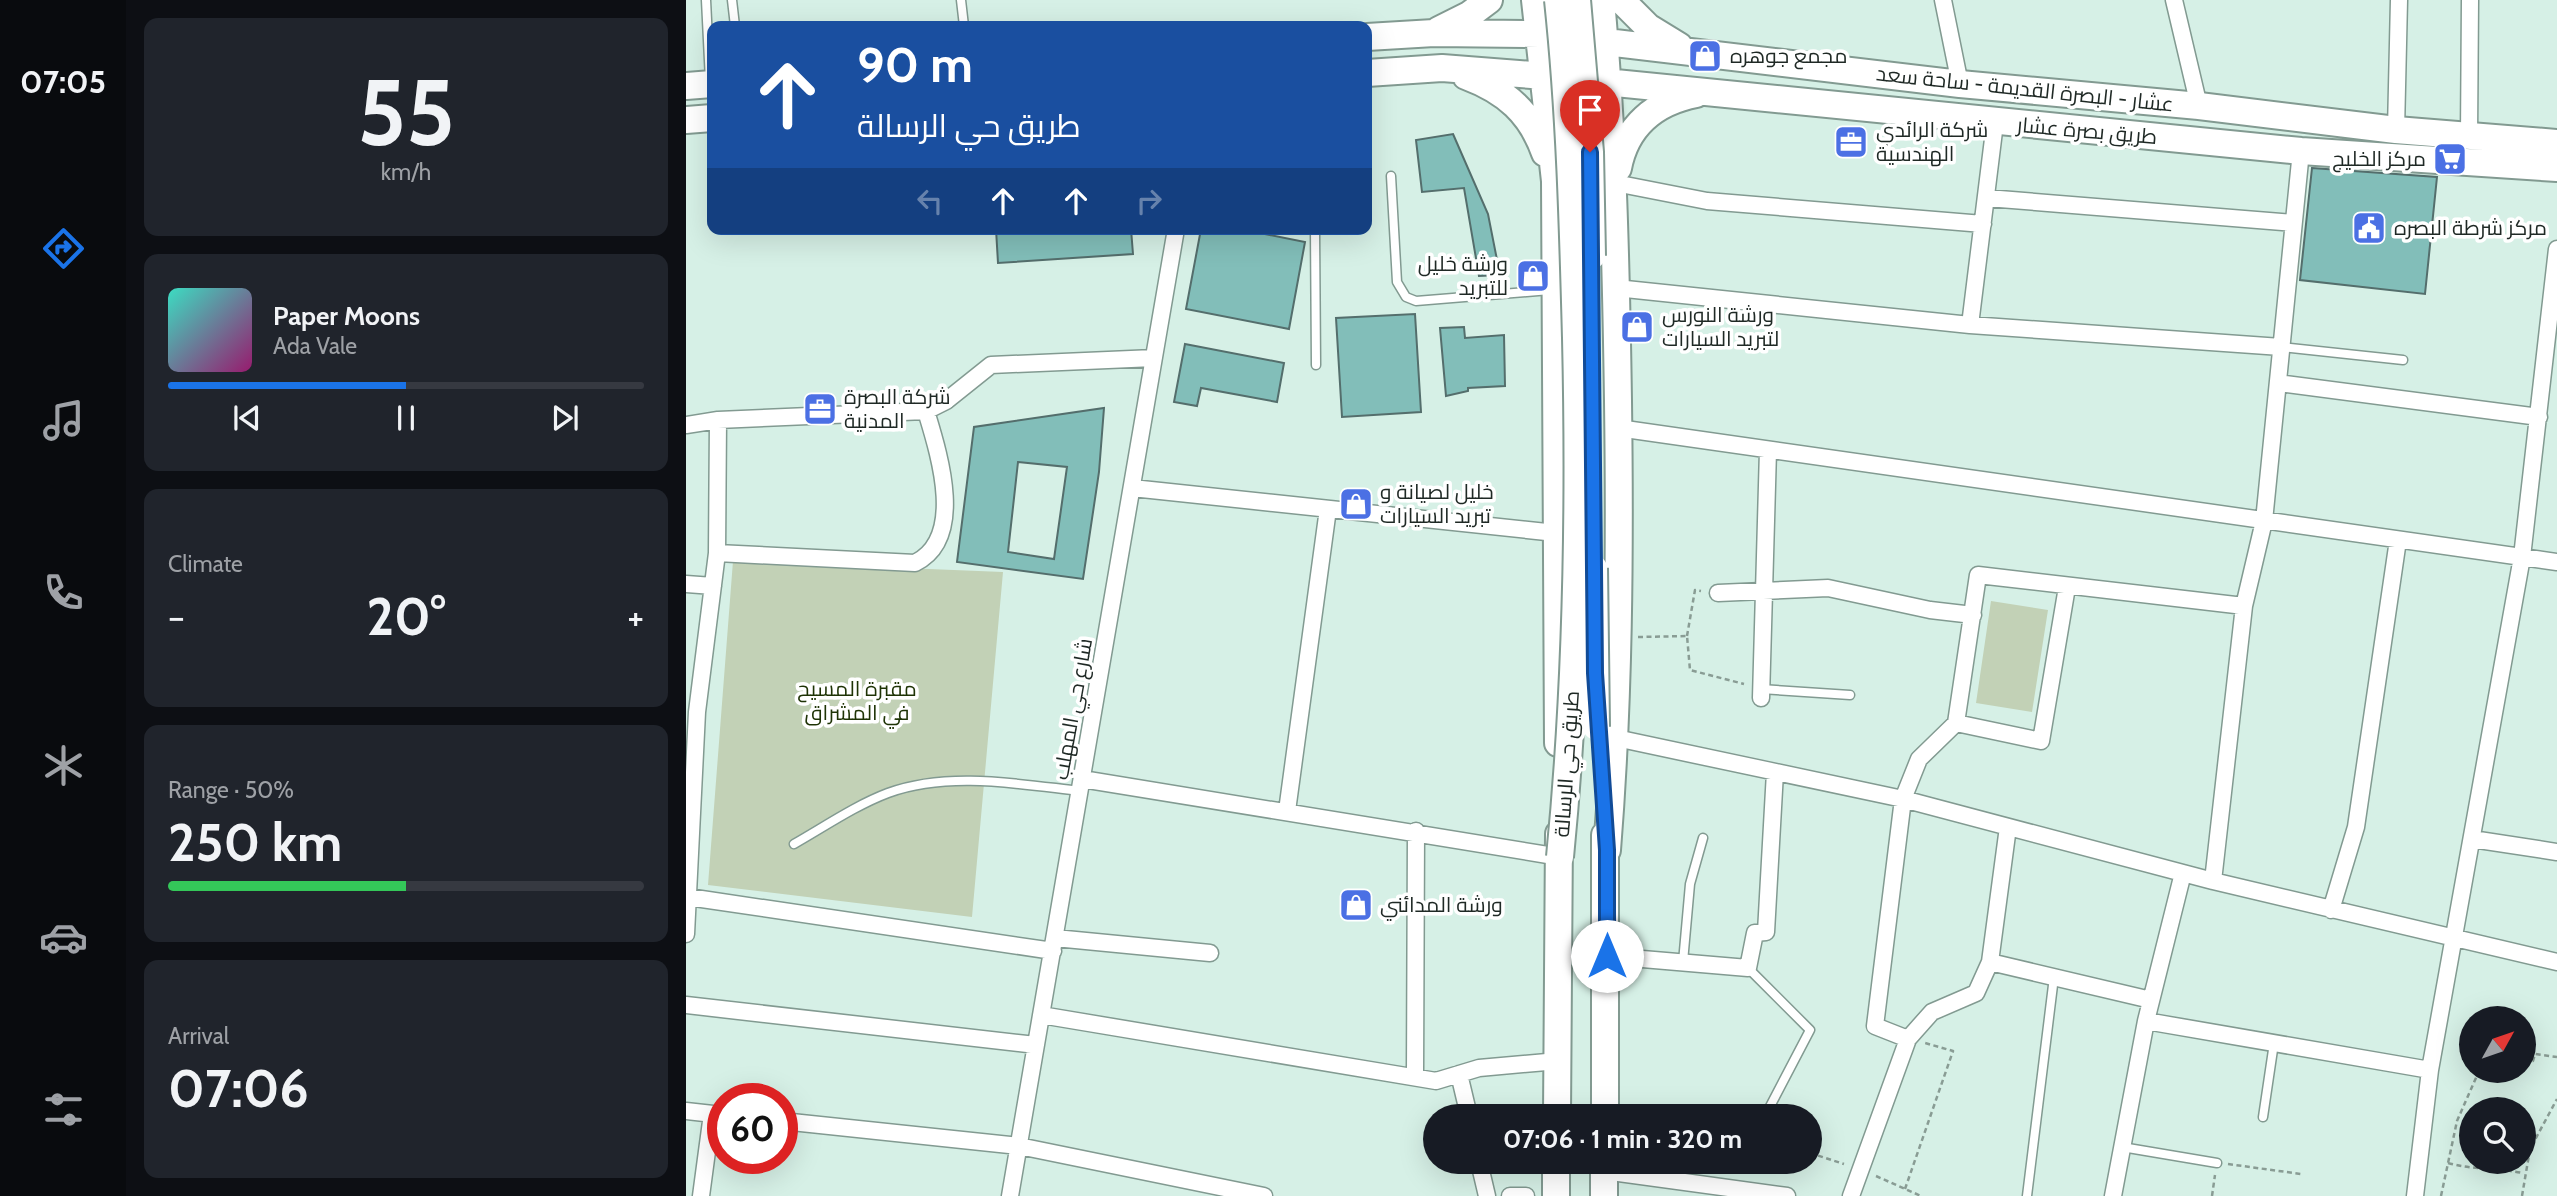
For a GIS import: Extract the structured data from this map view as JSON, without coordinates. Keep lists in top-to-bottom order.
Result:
{
  "streets": {
    "main road": ["عشار - البصرة القديمة - ساحة سعد", "طريق بصرة عشار", "طريق حي الرسالة"],
    "street": ["شارع حي المهلب"]
  },
  "crossings": [
    ["عشار - البصرة القديمة - ساحة سعد", "طريق حي الرسالة"],
    ["طريق بصرة عشار", "طريق حي الرسالة"]
  ],
  "parks": ["مقبرة المسيح في المشراق"],
  "places": {
    "shop": [
      "مجمع جوهره",
      "ورشة خليل للتبريد",
      "ورشة النورس لتبريد السيارات",
      "خليل لصيانة و تبريد السيارات",
      "ورشة المدائني"
    ],
    "office": ["شركة الرائدي الهندسية", "شركة البصرة المدنية"],
    "supermarket": ["مركز الخليج"],
    "public building": ["مركز شرطة البصره"]
  },
  "north": "top right",
  "page": {
    "tabs": "07:05",
    "tile": [
      ["55", "km/h"],
      "Climate",
      ["Range · 50%", "250 km"],
      ["Arrival", "07:06"]
    ],
    "turn": ["90 m", "طريق حي الرسالة"],
    "song": ["Paper Moons", "Ada Vale"],
    "heat": ["−", "20°", "+"],
    "limit": "60",
    "trip": "07:06 · 1 min · 320 m"
  }
}
